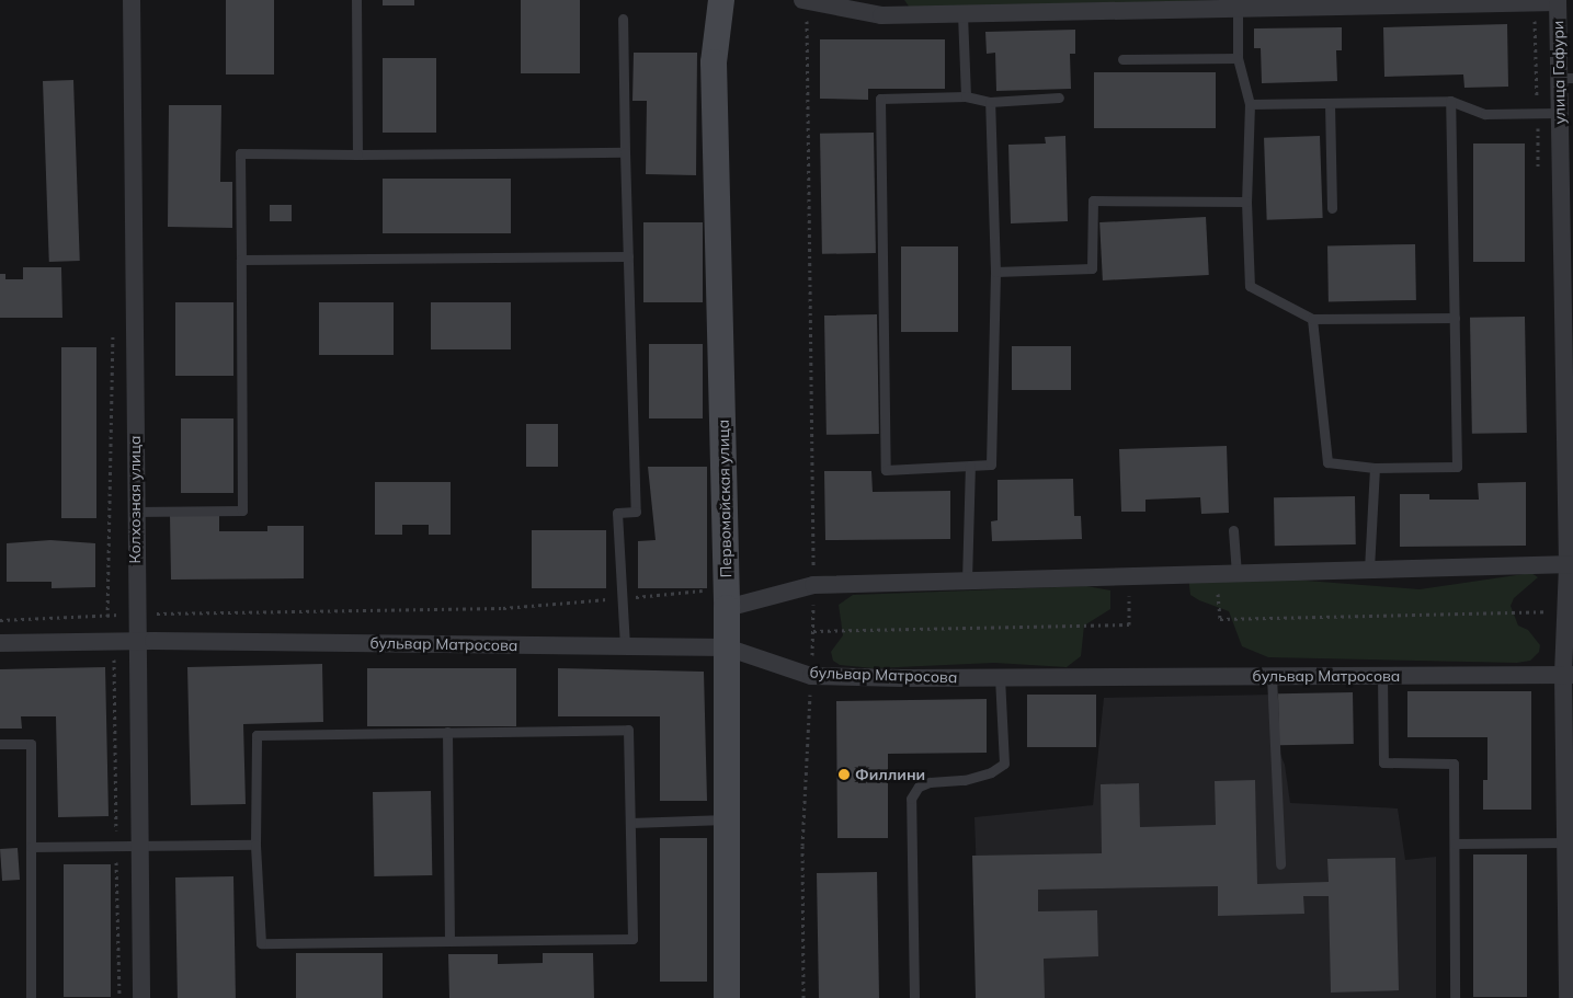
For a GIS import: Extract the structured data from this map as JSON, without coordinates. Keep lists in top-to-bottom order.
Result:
{
  "streets": {
    "street": [
      "улица Гафури",
      "Первомайская улица",
      "Колхозная улица",
      "бульвар Матросова"
    ]
  },
  "crossings": [
    ["улица Гафури", "бульвар Матросова"],
    ["Первомайская улица", "бульвар Матросова"],
    ["Колхозная улица", "бульвар Матросова"]
  ],
  "places": ["Филлини"]
}
